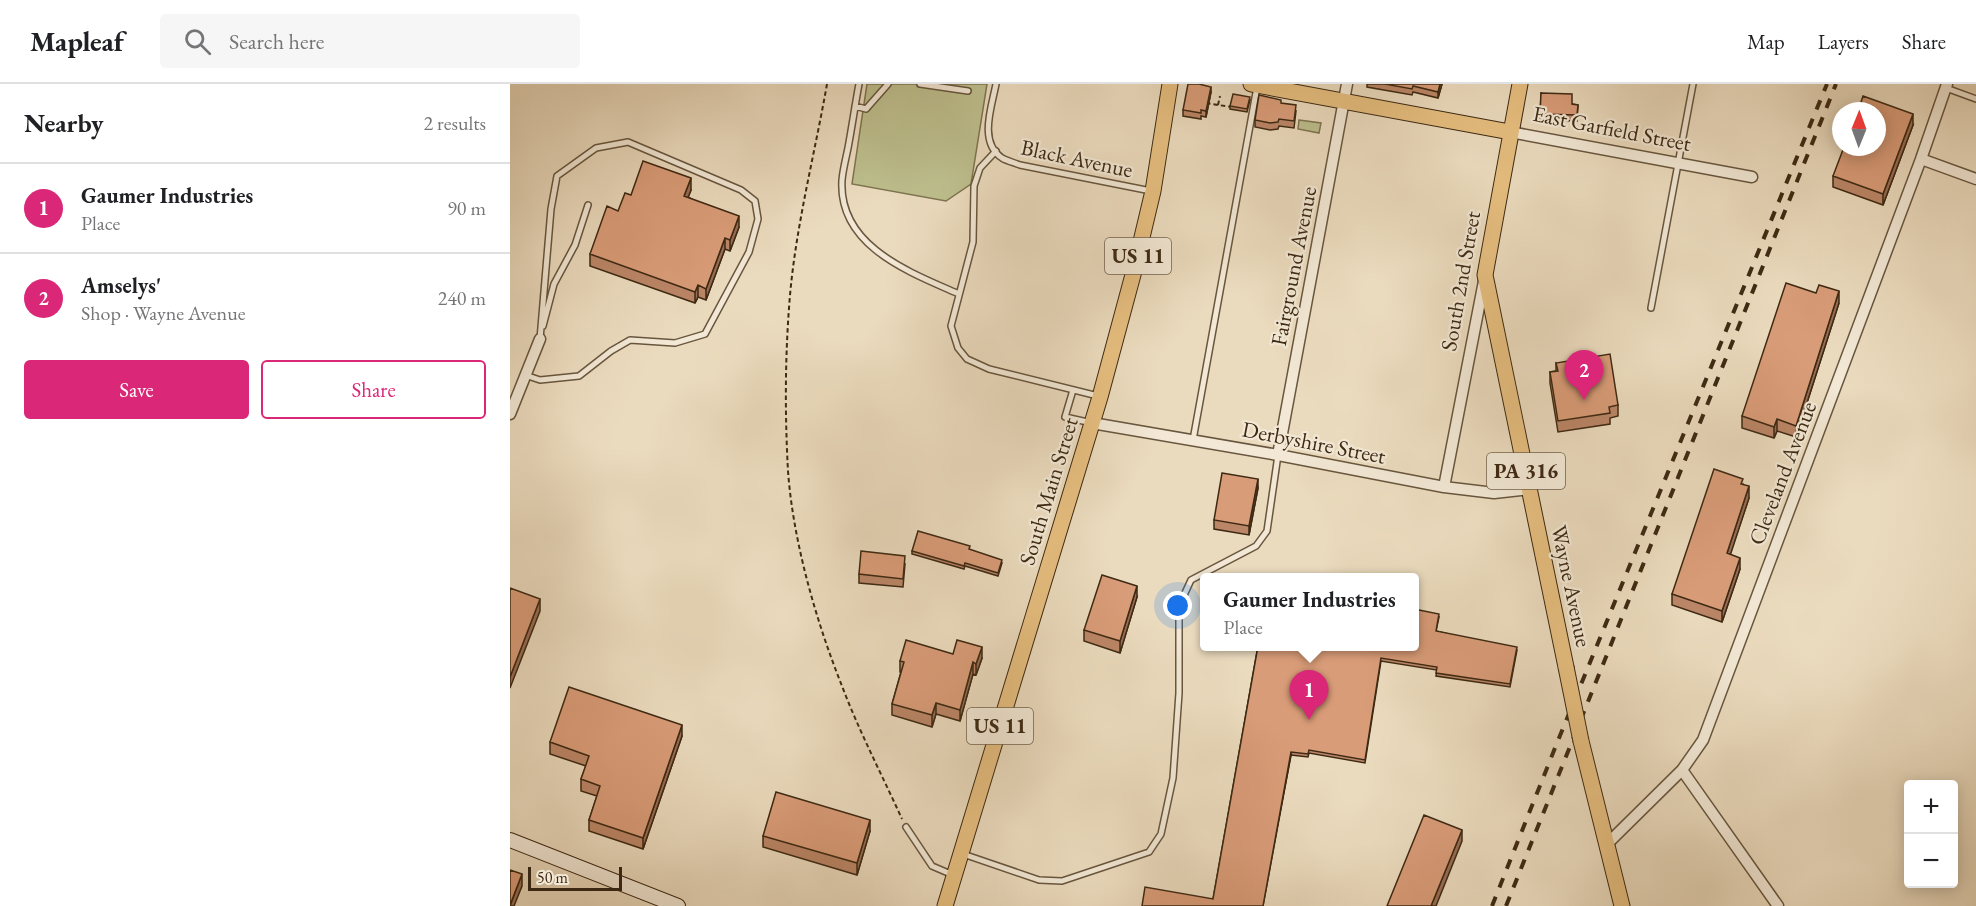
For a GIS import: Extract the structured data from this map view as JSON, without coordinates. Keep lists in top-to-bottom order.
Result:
{
  "streets": {
    "main road": [
      "East Garfield Street",
      "US 11",
      "South 2nd Street",
      "PA 316",
      "South Main Street",
      "Wayne Avenue"
    ],
    "street": ["Fairground Avenue", "Derbyshire Street", "Cleveland Avenue"],
    "lane": ["Black Avenue"]
  },
  "crossings": [
    ["East Garfield Street", "Fairground Avenue"],
    ["East Garfield Street", "South 2nd Street"],
    ["Black Avenue", "South Main Street"],
    ["Fairground Avenue", "Derbyshire Street"],
    ["South 2nd Street", "Derbyshire Street"],
    ["South 2nd Street", "Wayne Avenue"],
    ["Derbyshire Street", "South Main Street"],
    ["Derbyshire Street", "Wayne Avenue"],
    ["Cleveland Avenue", "Wayne Avenue"]
  ],
  "scale_bar": "50 m",
  "north": "top",
  "page": {
    "header": "Mapleaf",
    "search": "Search here",
    "nav": ["Map", "Layers", "Share"],
    "heading": ["Nearby", "2 results"],
    "list": [
      {
        "mark": "1",
        "name": "Gaumer Industries",
        "note": "Place",
        "value": "90 m"
      },
      {
        "mark": "2",
        "name": "Amselys'",
        "note": "Shop · Wayne Avenue",
        "value": "240 m"
      }
    ],
    "buttons": ["Save", "Share"],
    "pins": ["2", "1"],
    "popup": ["Gaumer Industries", "Place"],
    "map_buttons": ["+", "−"],
    "scale": "50 m"
  }
}
